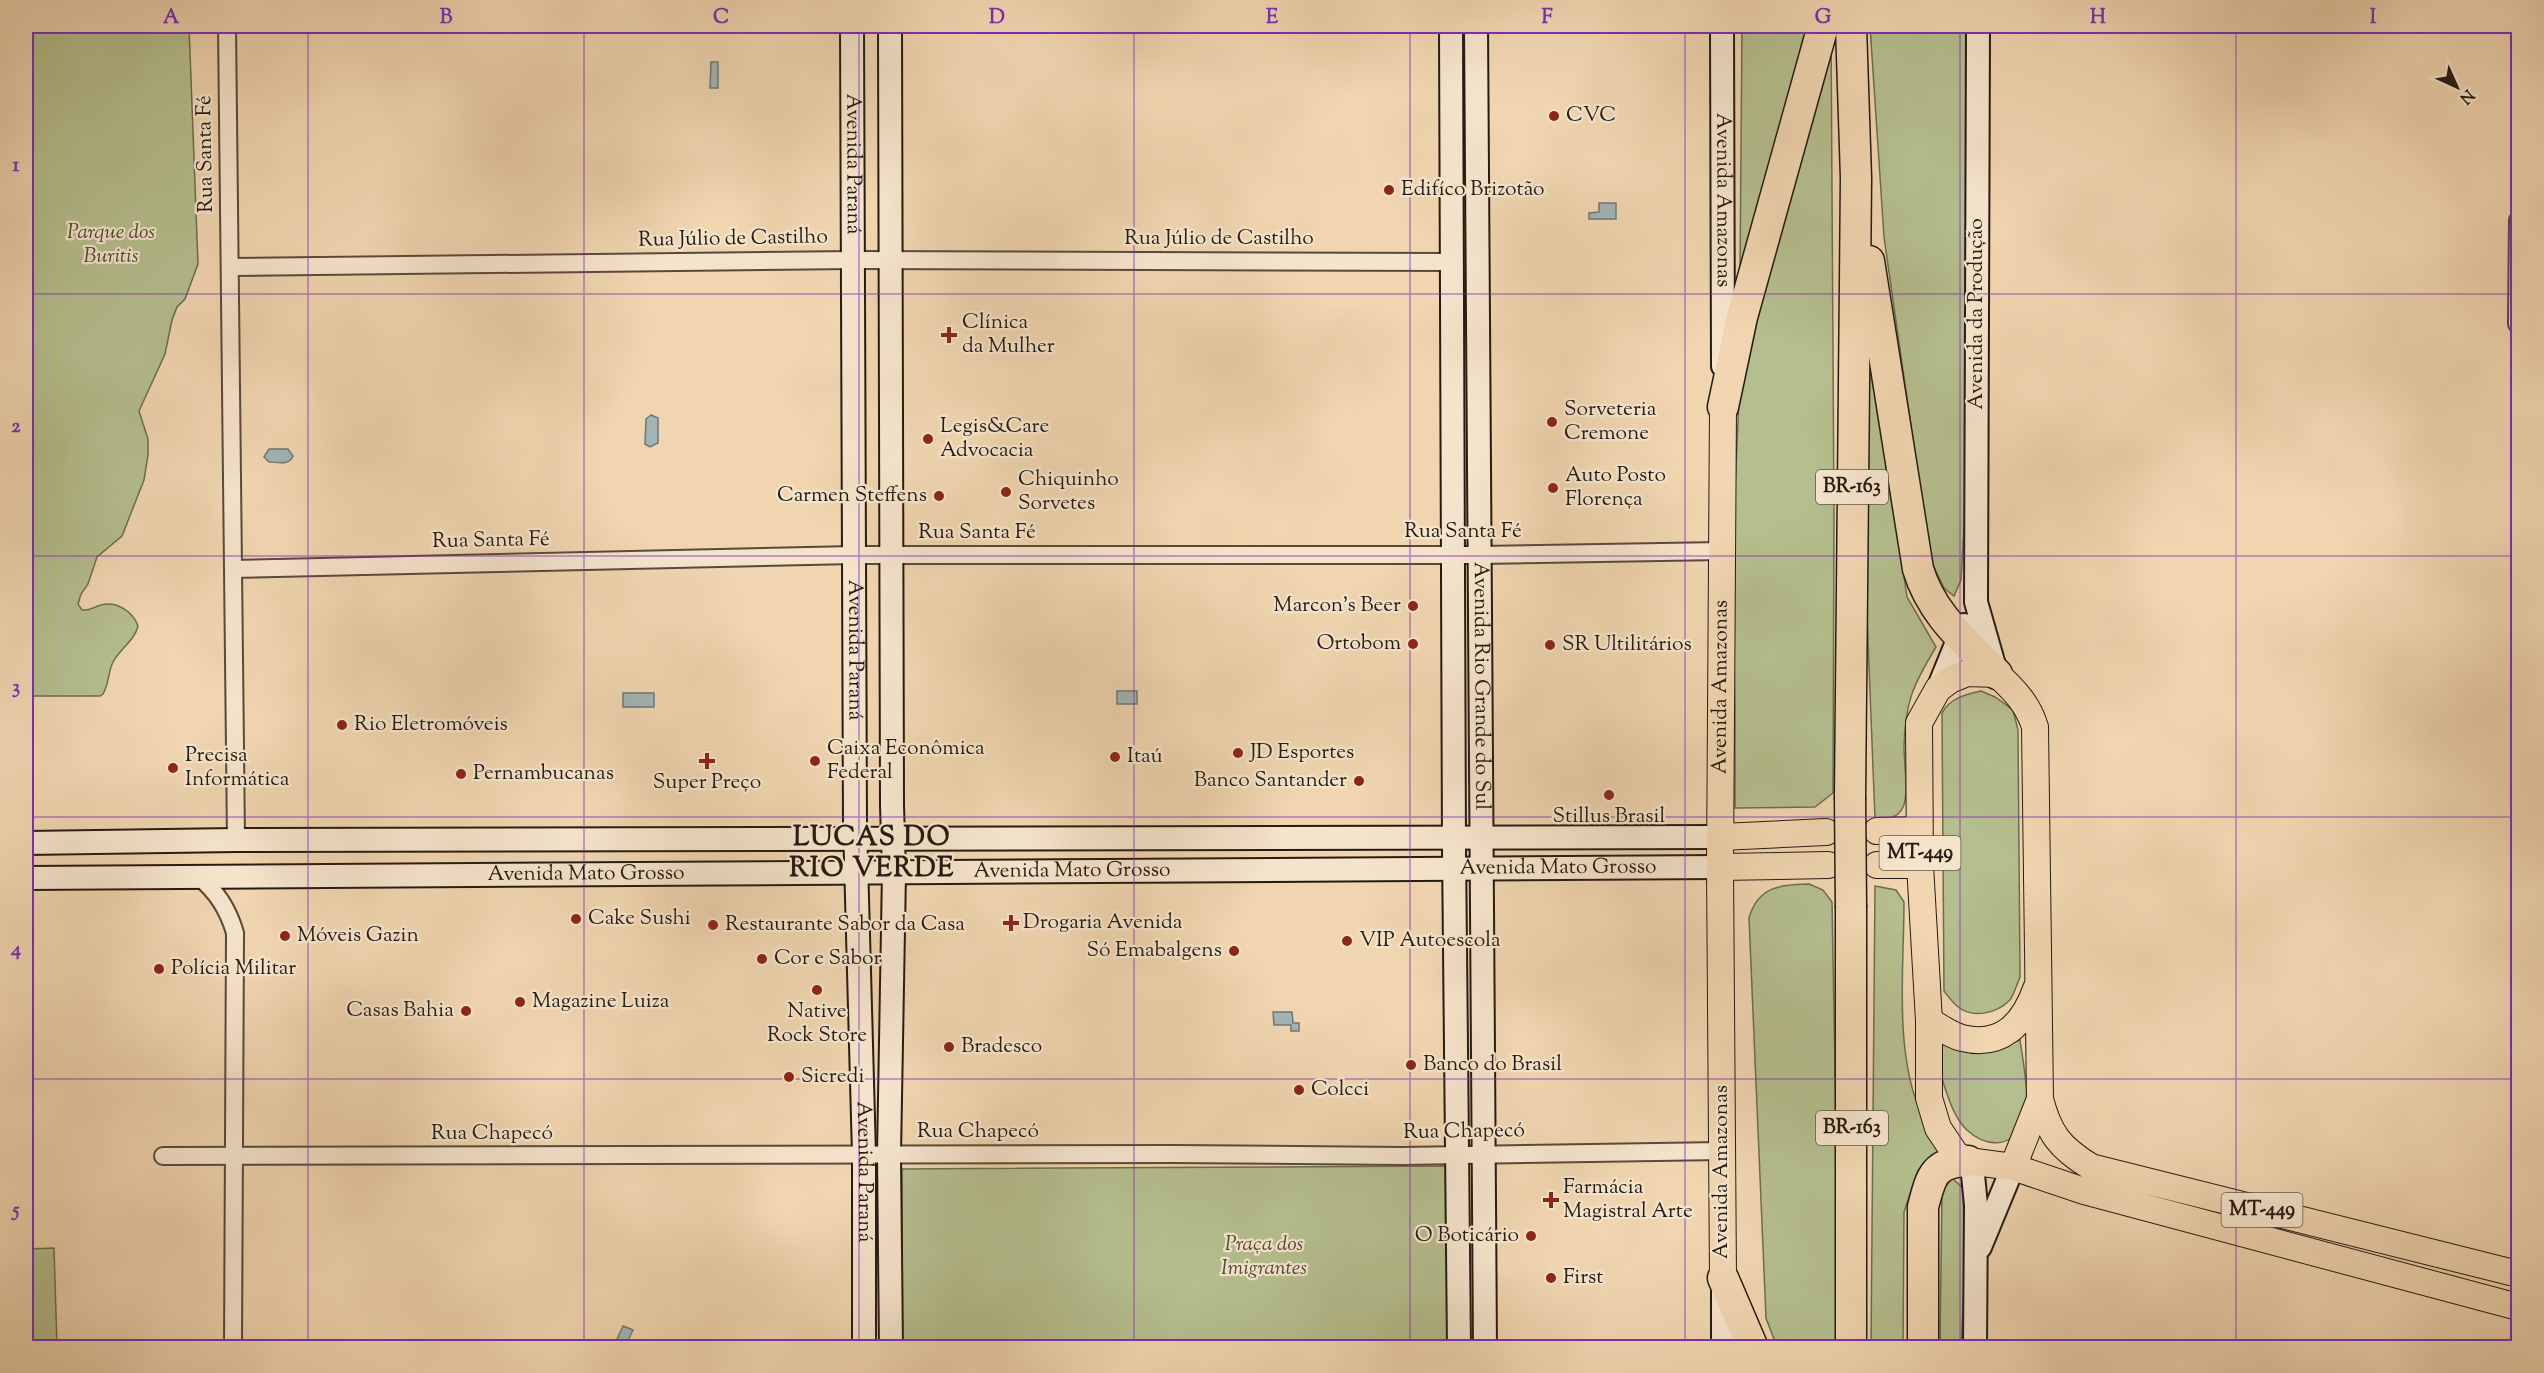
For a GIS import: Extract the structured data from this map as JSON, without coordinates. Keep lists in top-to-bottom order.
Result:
{
  "streets": {
    "highway": ["BR-163"],
    "main road": ["Avenida Amazonas", "MT-449", "Avenida Mato Grosso"],
    "street": [
      "Rua Santa Fé",
      "Avenida Paraná",
      "Rua Júlio de Castilho",
      "Avenida da Produção",
      "Avenida Rio Grande do Sul",
      "Rua Chapecó"
    ]
  },
  "crossings": [
    ["Rua Santa Fé", "Avenida Paraná"],
    ["Rua Santa Fé", "Avenida Amazonas"],
    ["Rua Santa Fé", "Rua Júlio de Castilho"],
    ["Rua Santa Fé", "Avenida Rio Grande do Sul"],
    ["Rua Santa Fé", "Avenida Mato Grosso"],
    ["Avenida Paraná", "Rua Júlio de Castilho"],
    ["Avenida Paraná", "Avenida Mato Grosso"],
    ["Avenida Paraná", "Rua Chapecó"],
    ["Avenida Amazonas", "Avenida Mato Grosso"],
    ["Avenida Amazonas", "Rua Chapecó"],
    ["Rua Júlio de Castilho", "Avenida Rio Grande do Sul"],
    ["Avenida da Produção", "MT-449"],
    ["Avenida Rio Grande do Sul", "Avenida Mato Grosso"],
    ["Avenida Rio Grande do Sul", "Rua Chapecó"]
  ],
  "districts": ["LUCAS DO RIO VERDE"],
  "parks": ["Parque dos Buritis", "Praça dos Imigrantes"],
  "places": {
    "other": [
      "CVC",
      "Edifíco Brizotão",
      "Sorveteria Cremone",
      "Legis&Care Advocacia",
      "Auto Posto Florença",
      "Chiquinho Sorvetes",
      "Carmen Steffens",
      "Marcon's Beer",
      "Ortobom",
      "SR Ultilitários",
      "Rio Eletromóveis",
      "JD Esportes",
      "Itaú",
      "Caixa Econômica Federal",
      "Precisa Informática",
      "Pernambucanas",
      "Banco Santander",
      "Stillus Brasil",
      "Cake Sushi",
      "Restaurante Sabor da Casa",
      "Móveis Gazin",
      "VIP Autoescola",
      "Só Emabalgens",
      "Cor e Sabor",
      "Polícia Militar",
      "Native Rock Store",
      "Magazine Luiza",
      "Casas Bahia",
      "Bradesco",
      "Banco do Brasil",
      "Sicredi",
      "Colcci",
      "O Boticário",
      "First"
    ],
    "health": [
      "Clínica da Mulher",
      "Super Preço",
      "Drogaria Avenida",
      "Farmácia Magistral Arte"
    ]
  },
  "north": "bottom right",
  "grid": {
    "columns": [
      "A",
      "B",
      "C",
      "D",
      "E",
      "F",
      "G",
      "H",
      "I"
    ],
    "rows": [
      "1",
      "2",
      "3",
      "4",
      "5"
    ]
  }
}
